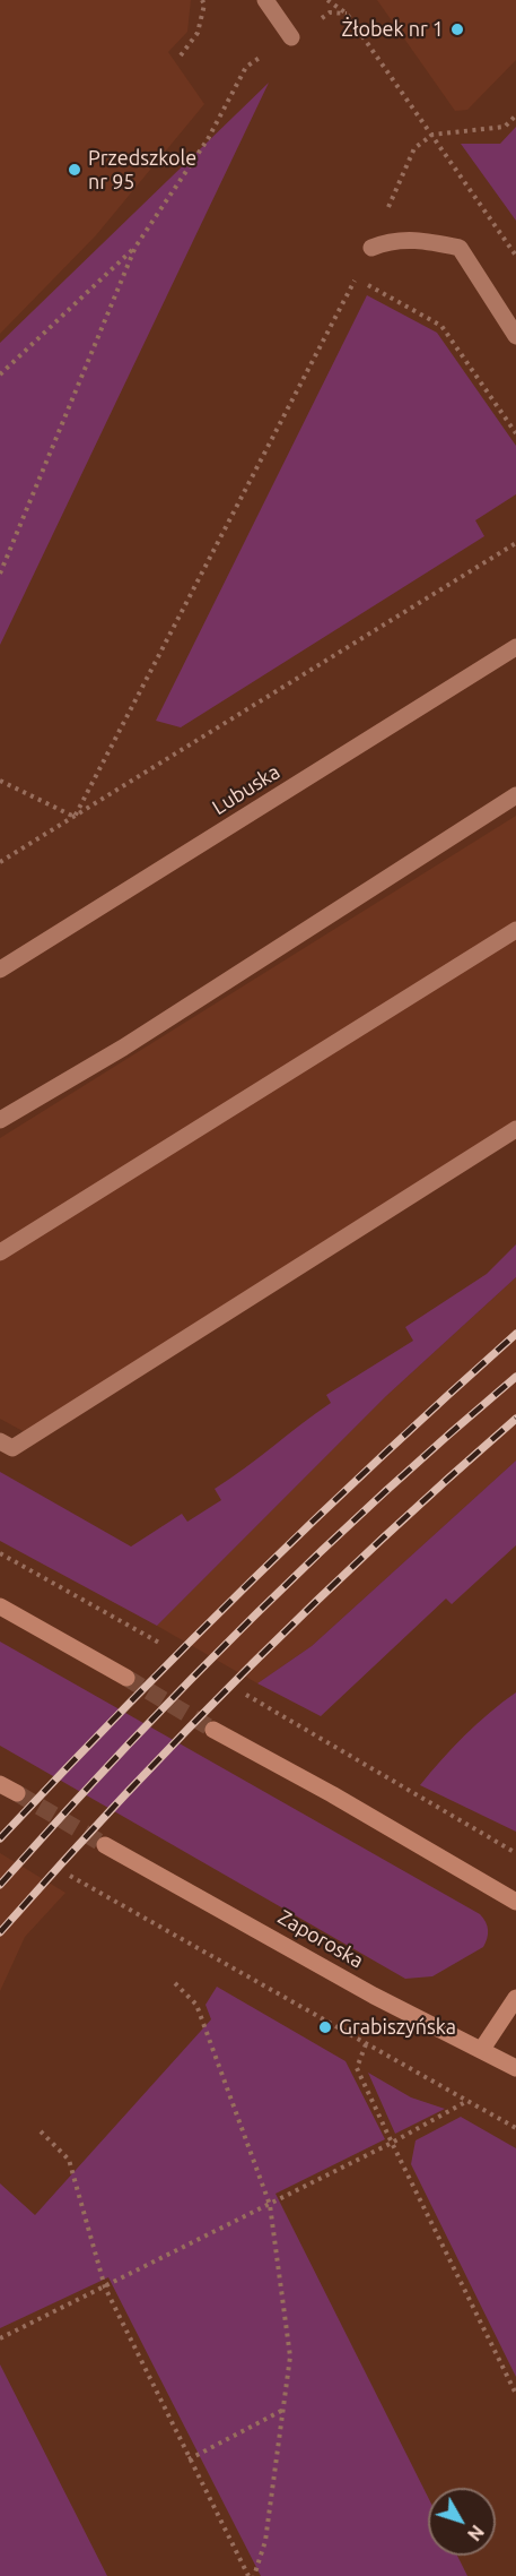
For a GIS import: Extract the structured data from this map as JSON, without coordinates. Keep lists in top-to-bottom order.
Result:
{
  "streets": {
    "main road": ["Zaporoska"],
    "street": ["Lubuska"]
  },
  "places": ["Żłobek nr 1", "Przedszkole nr 95", "Grabiszyńska"],
  "north": "bottom right"
}
